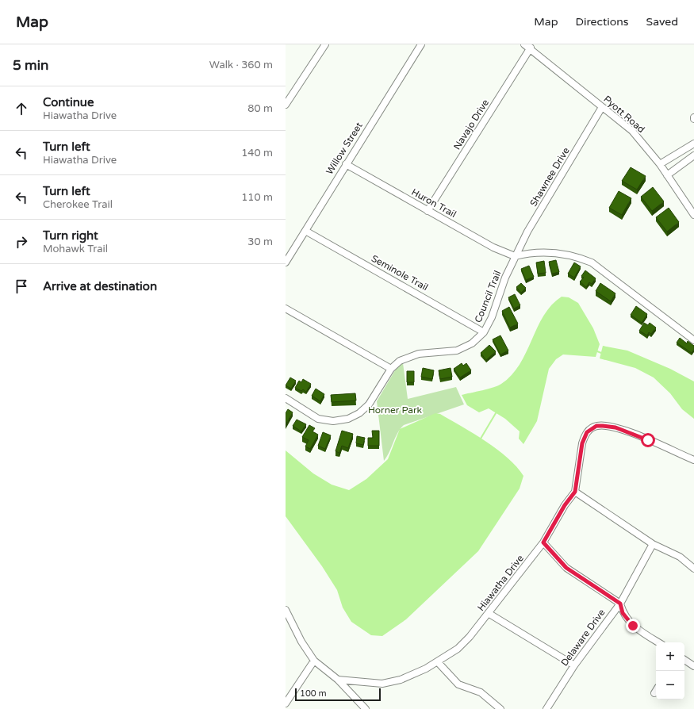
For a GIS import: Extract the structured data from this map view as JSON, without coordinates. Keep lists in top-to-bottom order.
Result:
{
  "streets": {
    "street": [
      "Pyott Road",
      "Navajo Drive",
      "Willow Street",
      "Shawnee Drive",
      "Huron Trail",
      "Seminole Trail",
      "Council Trail",
      "Hiawatha Drive",
      "Delaware Drive"
    ]
  },
  "crossings": [
    ["Pyott Road", "Navajo Drive"],
    ["Pyott Road", "Shawnee Drive"],
    ["Navajo Drive", "Huron Trail"],
    ["Willow Street", "Huron Trail"],
    ["Willow Street", "Seminole Trail"],
    ["Shawnee Drive", "Huron Trail"],
    ["Shawnee Drive", "Council Trail"],
    ["Huron Trail", "Council Trail"],
    ["Seminole Trail", "Council Trail"]
  ],
  "parks": ["Horner Park"],
  "scale_bar": "100 m",
  "page": {
    "header": "Map",
    "nav": ["Map", "Directions", "Saved"],
    "heading": ["5 min", "Walk · 360 m"],
    "list": [
      ["Continue", "Hiawatha Drive", "80 m"],
      ["Turn left", "Hiawatha Drive", "140 m"],
      ["Turn left", "Cherokee Trail", "110 m"],
      ["Turn right", "Mohawk Trail", "30 m"],
      "Arrive at destination"
    ],
    "map_buttons": ["+", "−"],
    "scale": "100 m"
  }
}
